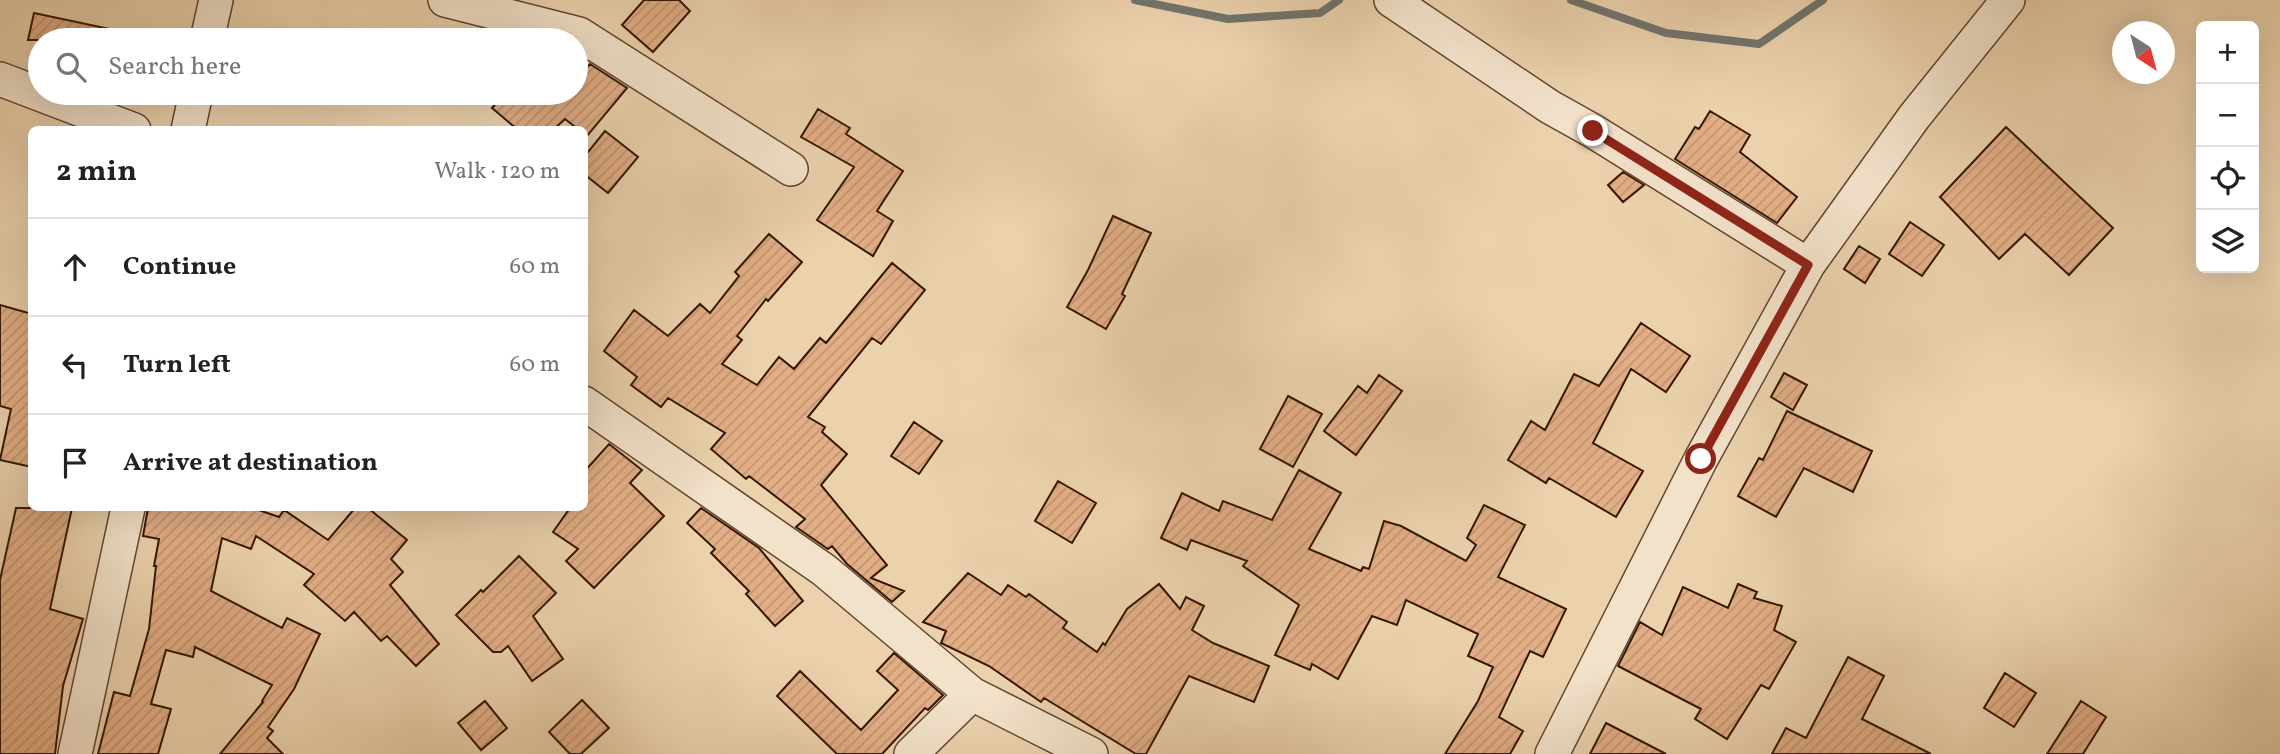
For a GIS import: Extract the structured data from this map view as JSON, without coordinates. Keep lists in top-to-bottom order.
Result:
{
  "north": "bottom right",
  "page": {
    "map_buttons": ["+", "−"],
    "search": "Search here",
    "heading": ["2 min", "Walk · 120 m"],
    "list": [
      ["Continue", "60 m"],
      ["Turn left", "60 m"],
      "Arrive at destination"
    ]
  }
}
